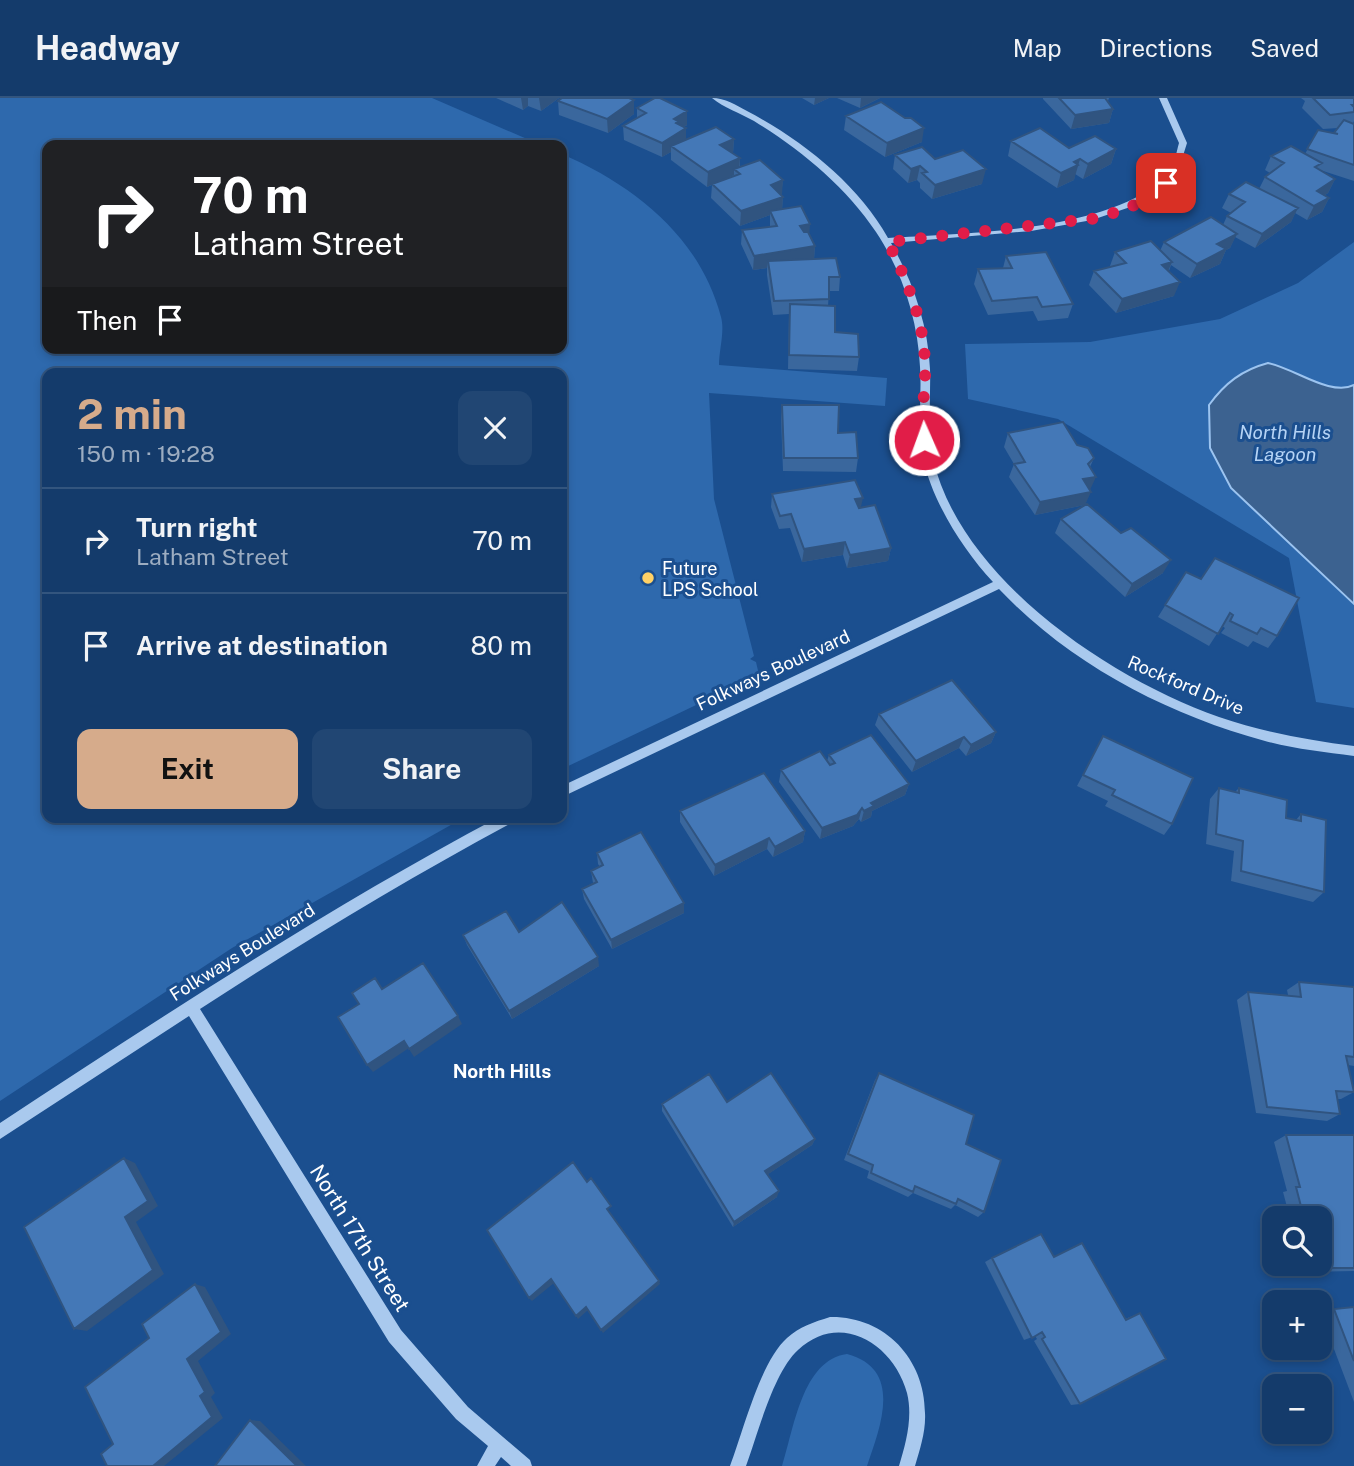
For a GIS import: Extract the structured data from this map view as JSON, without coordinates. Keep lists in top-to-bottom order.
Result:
{
  "streets": {
    "street": ["Folkways Boulevard", "Rockford Drive", "North 17th Street"]
  },
  "crossings": [
    ["Folkways Boulevard", "Rockford Drive"],
    ["Folkways Boulevard", "North 17th Street"]
  ],
  "districts": ["North Hills"],
  "water": ["North Hills Lagoon"],
  "places": ["Future LPS School"],
  "page": {
    "header": "Headway",
    "nav": ["Map", "Directions", "Saved"],
    "turn": ["70 m", "Latham Street"],
    "then": "Then",
    "heading": ["2 min", "150 m · 19:28"],
    "list": [
      {
        "name": "Turn right",
        "note": "Latham Street",
        "value": "70 m"
      },
      {
        "name": "Arrive at destination",
        "value": "80 m"
      }
    ],
    "buttons": ["Exit", "Share"],
    "map_buttons": ["+", "−"]
  }
}
